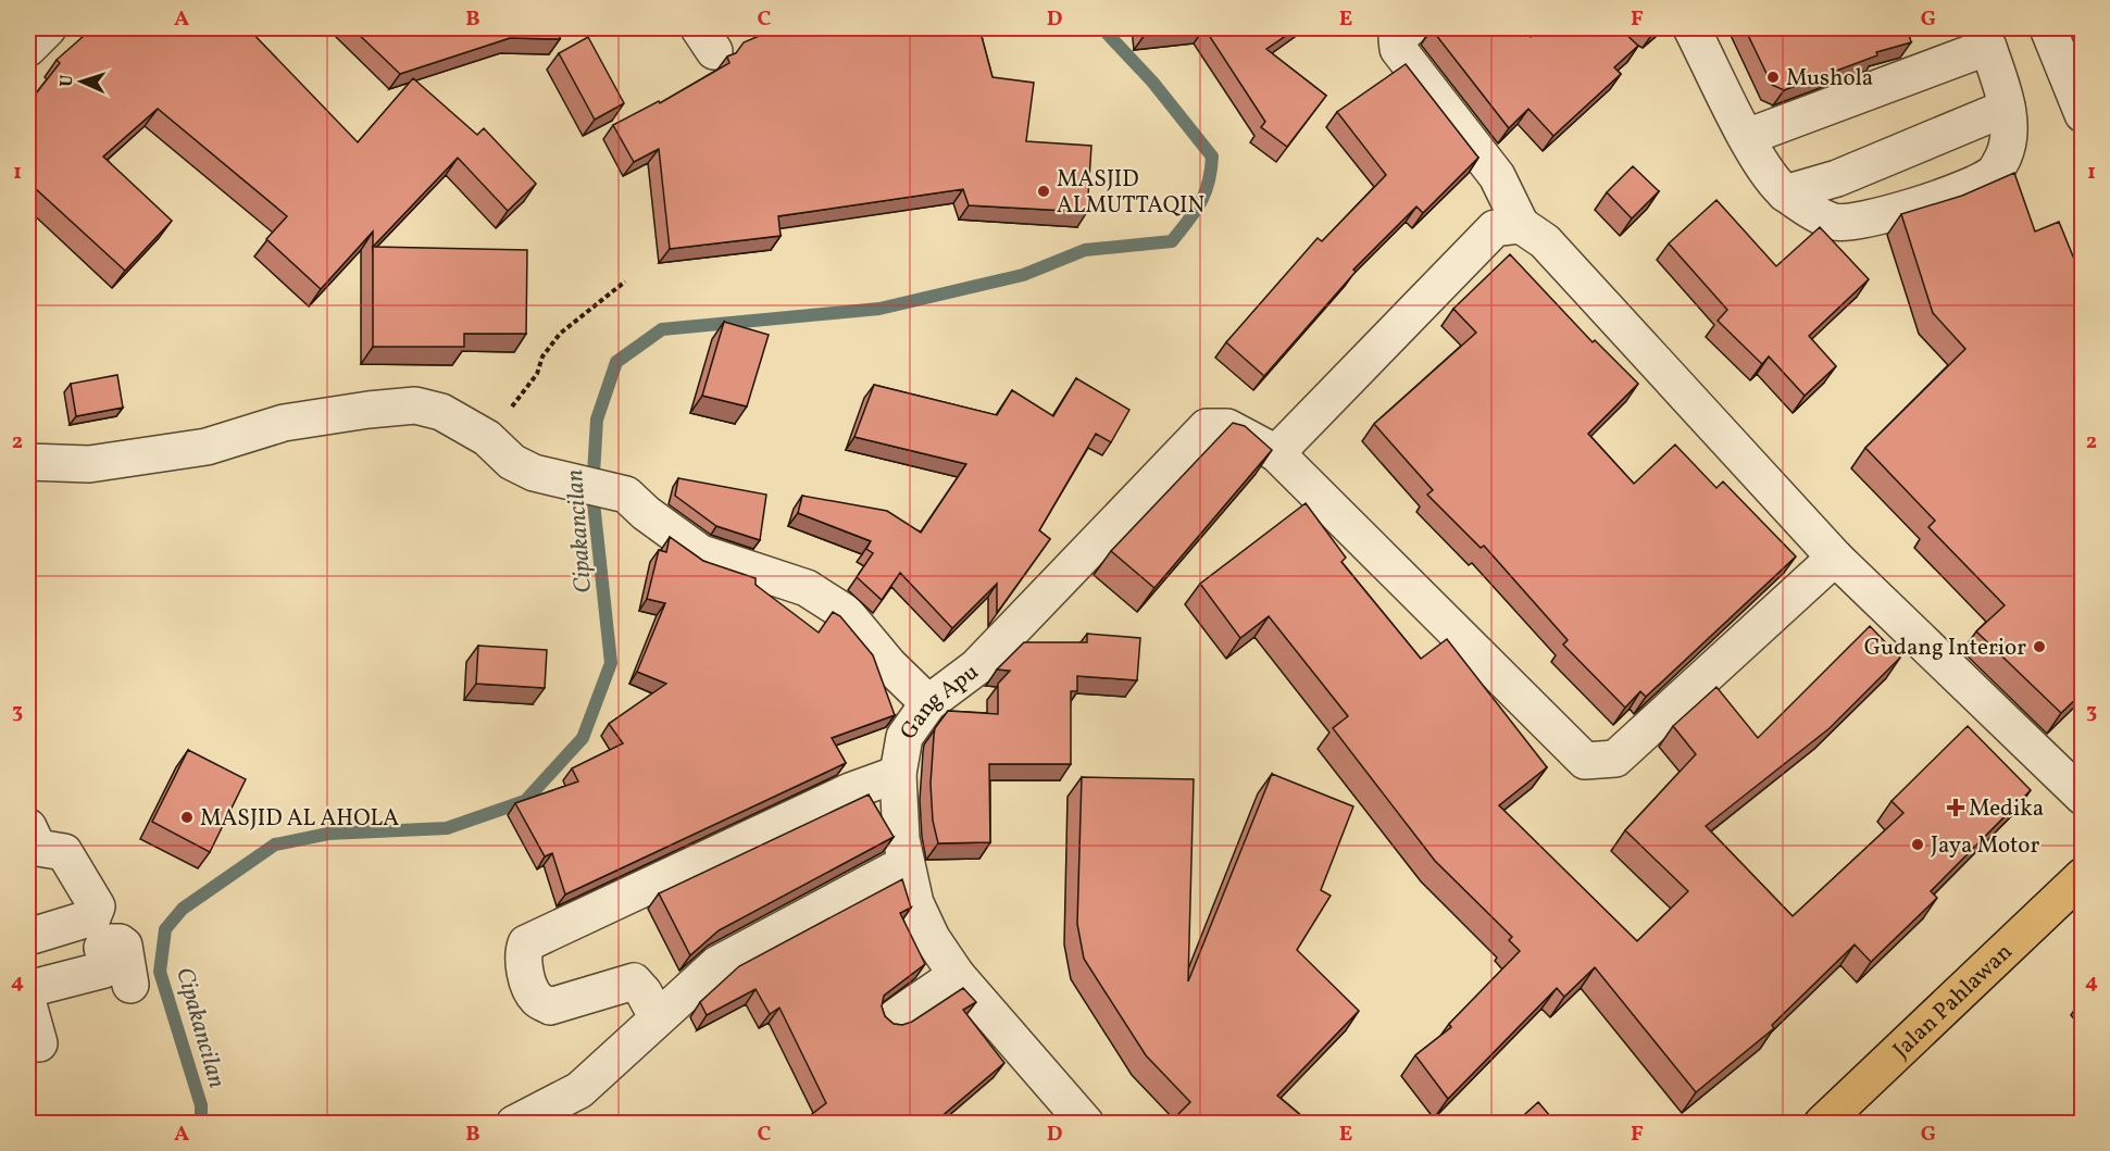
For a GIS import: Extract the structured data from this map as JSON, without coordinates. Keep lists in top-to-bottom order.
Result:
{
  "streets": {
    "main road": ["Jalan Pahlawan"],
    "street": ["Gang Apu"]
  },
  "water": ["Cipakancilan"],
  "places": {
    "other": [
      "Mushola",
      "MASJID ALMUTTAQIN",
      "Gudang Interior",
      "MASJID AL AHOLA",
      "Jaya Motor"
    ],
    "health": ["Medika"]
  },
  "north": "left",
  "grid": {
    "columns": [
      "A",
      "B",
      "C",
      "D",
      "E",
      "F",
      "G"
    ],
    "rows": [
      "1",
      "2",
      "3",
      "4"
    ]
  }
}
